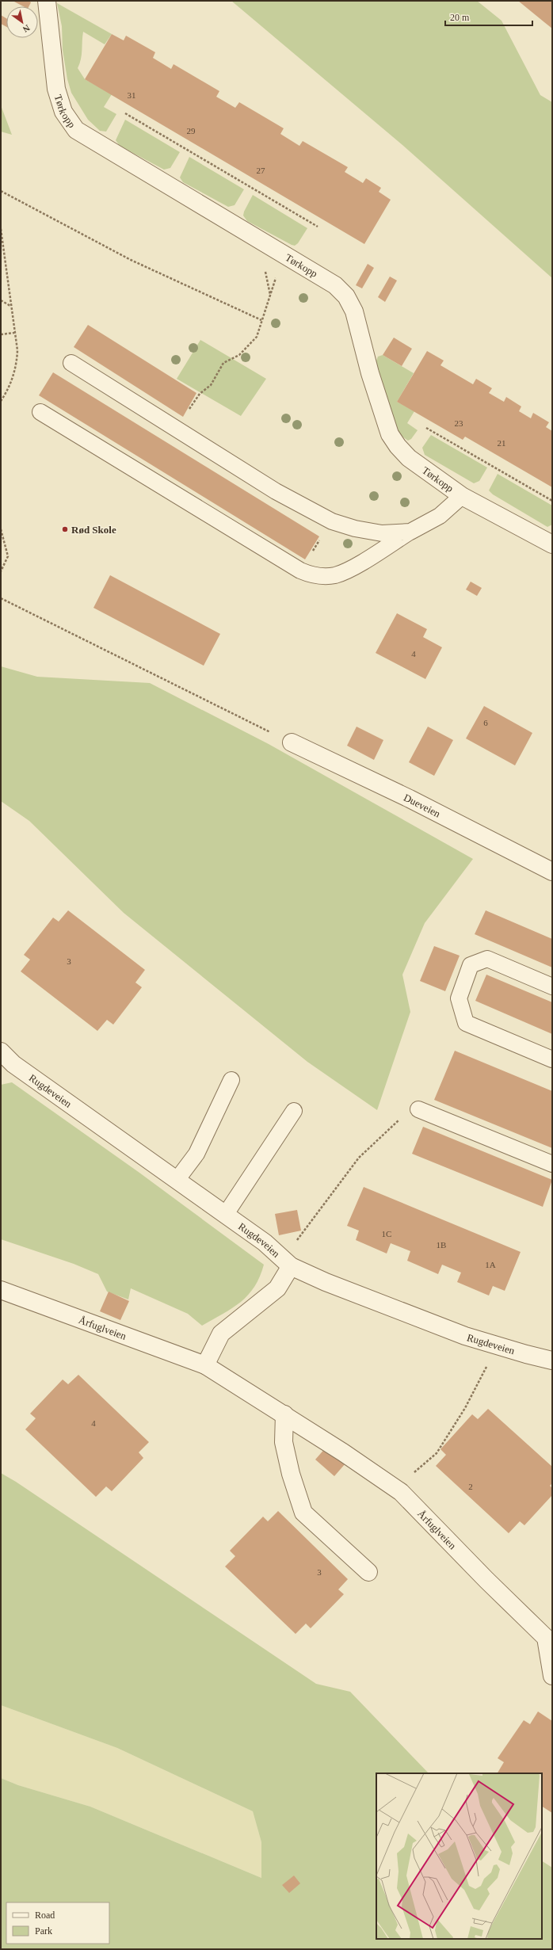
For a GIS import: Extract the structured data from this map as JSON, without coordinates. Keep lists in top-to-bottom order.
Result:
{
  "streets": {
    "street": [
      "Tørkopp",
      "Dueveien",
      "Rugdeveien",
      "Årfuglveien"
    ]
  },
  "places": ["Rød Skole"],
  "house_numbers": [
    "31",
    "29",
    "27",
    "23",
    "21",
    "4",
    "6",
    "3",
    "1C",
    "1B",
    "1A",
    "4",
    "2",
    "3"
  ],
  "legend": ["Road", "Park"],
  "scale_bar": "20 m",
  "north": "bottom right"
}
